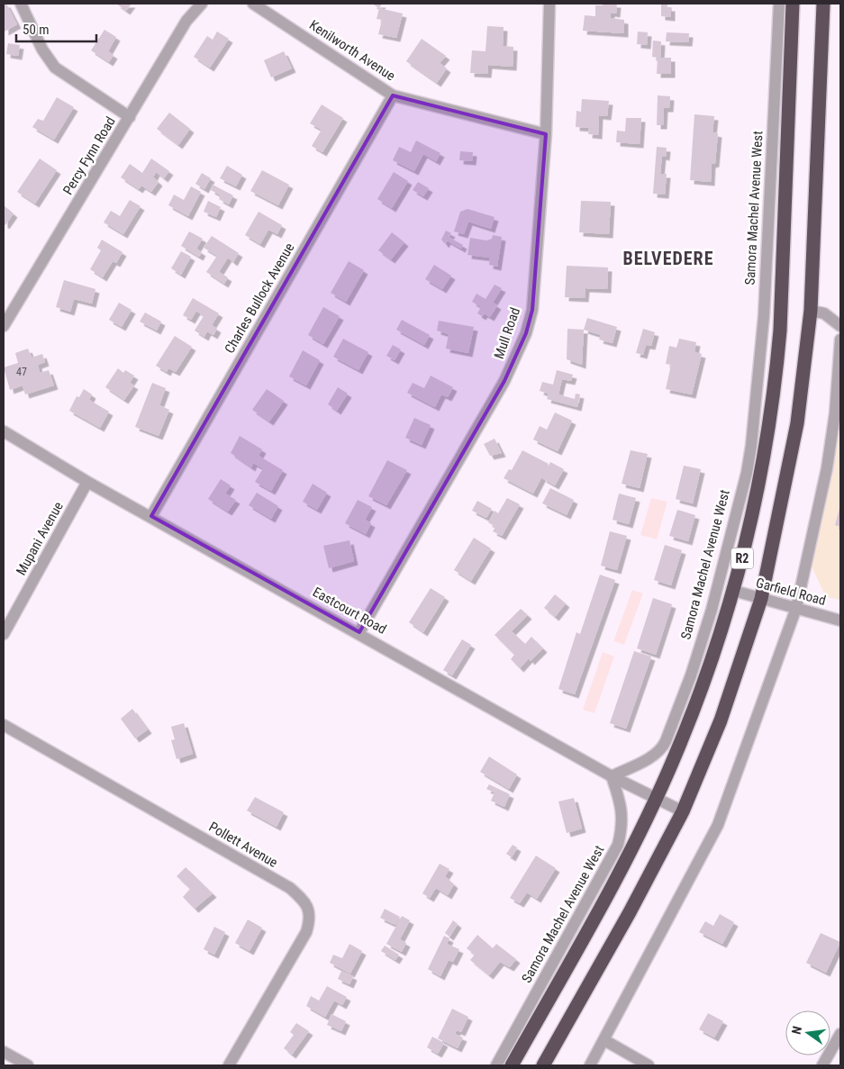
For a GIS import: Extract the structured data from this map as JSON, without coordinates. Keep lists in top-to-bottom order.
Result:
{
  "streets": {
    "highway": ["Samora Machel Avenue West", "R2"],
    "street": [
      "Kenilworth Avenue",
      "Percy Fynn Road",
      "Charles Bullock Avenue",
      "Mull Road",
      "Mupani Avenue",
      "Garfield Road",
      "Eastcourt Road",
      "Pollett Avenue"
    ]
  },
  "crossings": [
    ["Kenilworth Avenue", "Charles Bullock Avenue"],
    ["Kenilworth Avenue", "Mull Road"],
    ["Samora Machel Avenue West", "Garfield Road"],
    ["Samora Machel Avenue West", "Eastcourt Road"],
    ["Charles Bullock Avenue", "Eastcourt Road"],
    ["Mull Road", "Eastcourt Road"],
    ["Mupani Avenue", "Eastcourt Road"],
    ["R2", "Garfield Road"],
    ["R2", "Eastcourt Road"]
  ],
  "districts": ["BELVEDERE"],
  "house_numbers": ["47"],
  "scale_bar": "50 m",
  "north": "left"
}
